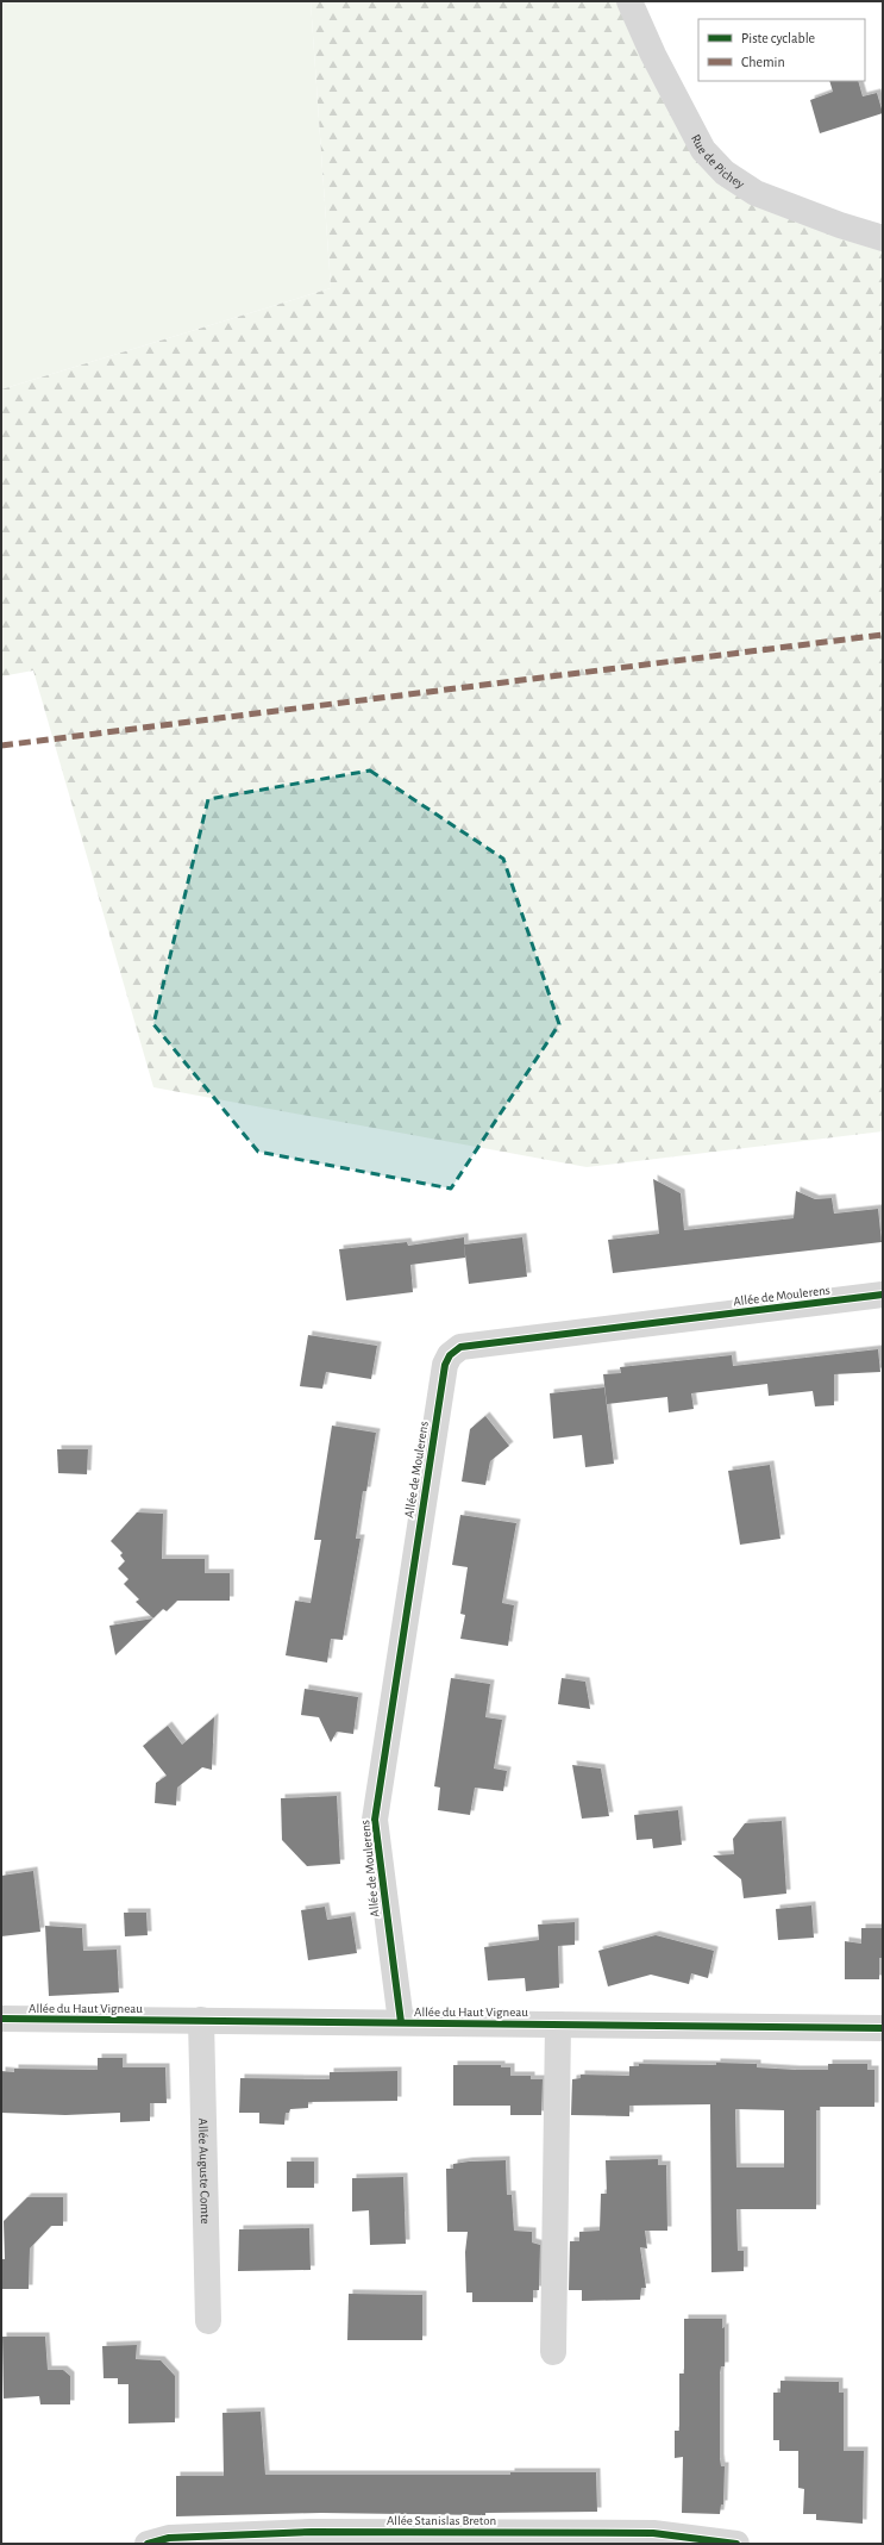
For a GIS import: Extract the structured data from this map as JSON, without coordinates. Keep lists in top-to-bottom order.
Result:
{
  "streets": {
    "street": [
      "Rue de Pichey",
      "Allée de Moulerens",
      "Allée du Haut Vigneau",
      "Allée Auguste Comte",
      "Allée Stanislas Breton"
    ]
  },
  "crossings": [
    ["Allée de Moulerens", "Allée du Haut Vigneau"],
    ["Allée du Haut Vigneau", "Allée Auguste Comte"]
  ],
  "legend": ["Piste cyclable", "Chemin"]
}
